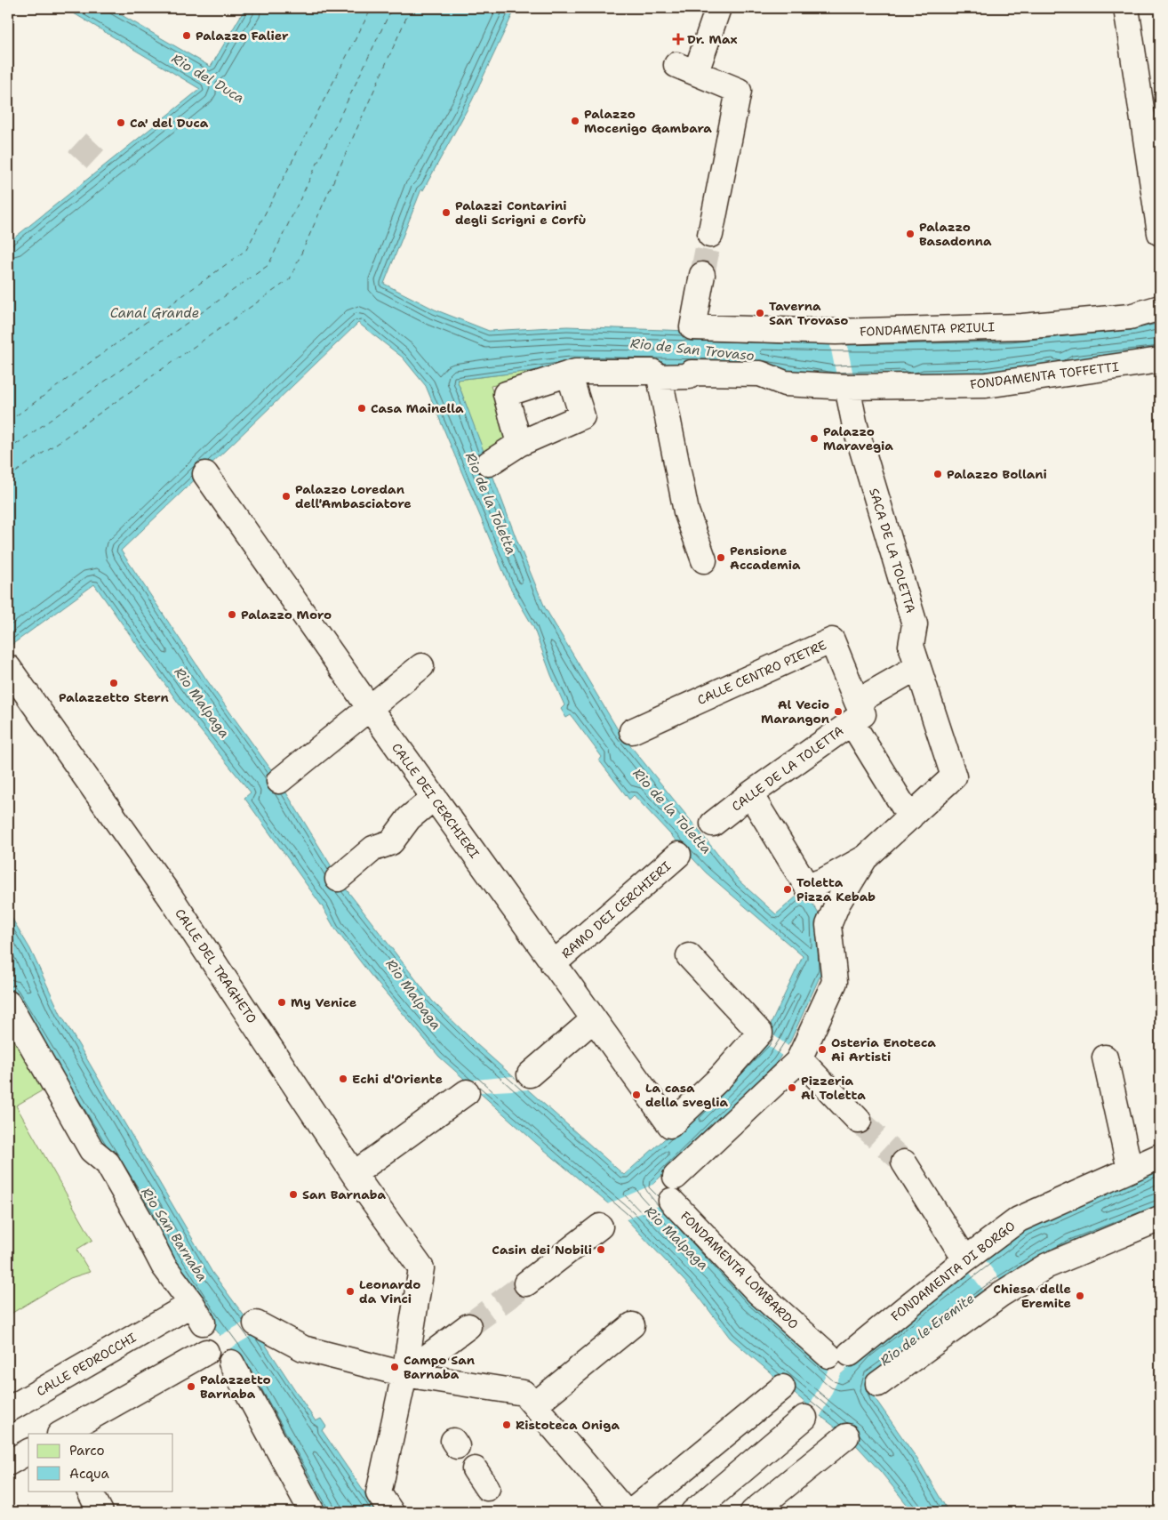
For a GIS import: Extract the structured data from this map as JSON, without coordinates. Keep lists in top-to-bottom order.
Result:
{
  "streets": {
    "street": [
      "FONDAMENTA PRIULI",
      "FONDAMENTA TOFFETTI",
      "SACA DE LA TOLETTA",
      "CALLE CENTRO PIETRE",
      "CALLE DE LA TOLETTA",
      "CALLE DEI CERCHIERI",
      "RAMO DEI CERCHIERI",
      "CALLE DEL TRAGHETO",
      "FONDAMENTA LOMBARDO",
      "FONDAMENTA DI BORGO",
      "CALLE PEDROCCHI"
    ]
  },
  "crossings": [
    ["FONDAMENTA TOFFETTI", "SACA DE LA TOLETTA"],
    ["SACA DE LA TOLETTA", "CALLE DE LA TOLETTA"],
    ["CALLE CENTRO PIETRE", "CALLE DE LA TOLETTA"],
    ["CALLE DEI CERCHIERI", "RAMO DEI CERCHIERI"],
    ["FONDAMENTA LOMBARDO", "FONDAMENTA DI BORGO"]
  ],
  "water": [
    "Rio del Duca",
    "Canal Grande",
    "Rio de San Trovaso",
    "Rio de la Toletta",
    "Rio Malpaga",
    "Rio San Barnaba",
    "Rio de le Eremite"
  ],
  "places": {
    "other": [
      "Palazzo Falier",
      "Palazzo Mocenigo Gambara",
      "Ca' del Duca",
      "Palazzi Contarini degli Scrigni e Corfù",
      "Palazzo Basadonna",
      "Taverna San Trovaso",
      "Casa Mainella",
      "Palazzo Maravegia",
      "Palazzo Bollani",
      "Palazzo Loredan dell'Ambasciatore",
      "Pensione Accademia",
      "Palazzo Moro",
      "Palazzetto Stern",
      "Al Vecio Marangon",
      "Toletta Pizza Kebab",
      "My Venice",
      "Osteria Enoteca Ai Artisti",
      "Echi d'Oriente",
      "Pizzeria Al Toletta",
      "La casa della sveglia",
      "San Barnaba",
      "Casin dei Nobili",
      "Leonardo da Vinci",
      "Chiesa delle Eremite",
      "Campo San Barnaba",
      "Palazzetto Barnaba",
      "Ristoteca Oniga"
    ],
    "health": ["Dr. Max"]
  },
  "legend": ["Parco", "Acqua"]
}
